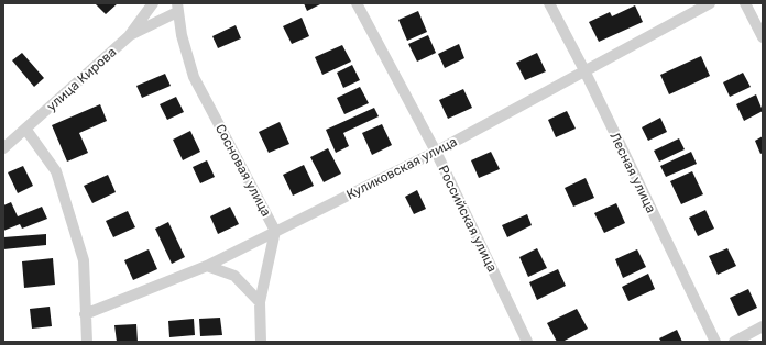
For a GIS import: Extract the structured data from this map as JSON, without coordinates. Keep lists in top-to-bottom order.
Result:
{
  "streets": {
    "street": [
      "улица Кирова",
      "Куликовская улица",
      "Сосновая улица",
      "Лесная улица",
      "Российская улица"
    ]
  },
  "crossings": [
    ["Куликовская улица", "Сосновая улица"],
    ["Куликовская улица", "Лесная улица"],
    ["Куликовская улица", "Российская улица"]
  ]
}
